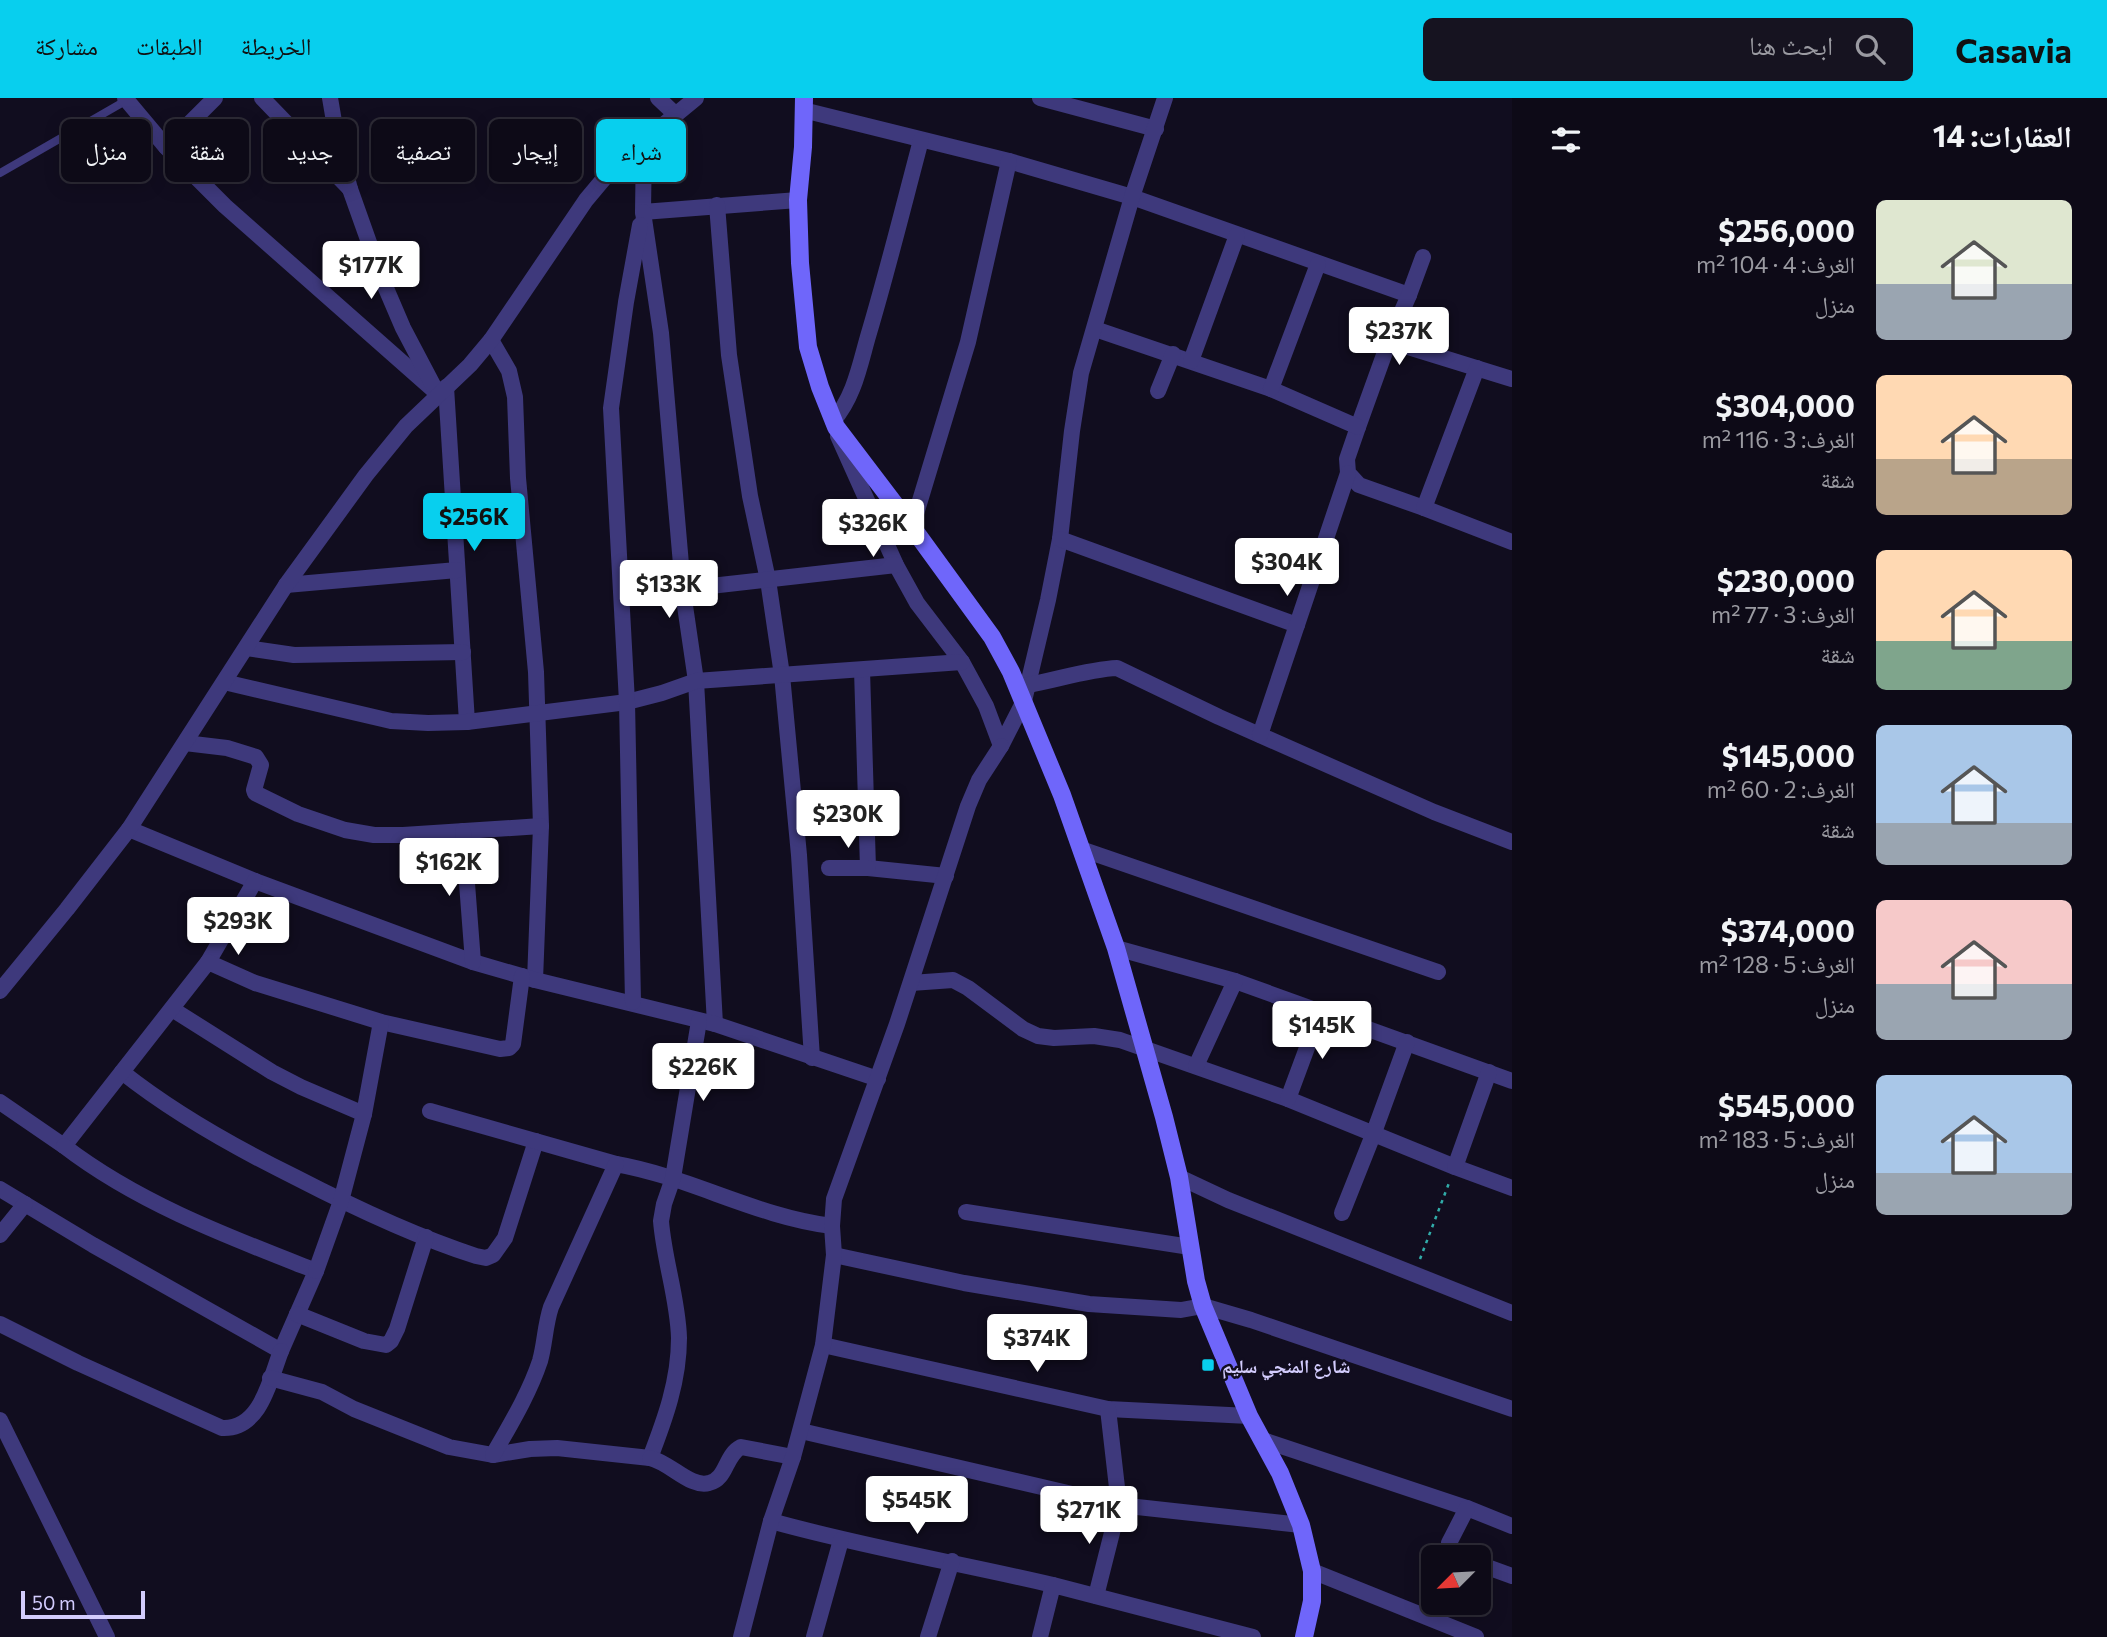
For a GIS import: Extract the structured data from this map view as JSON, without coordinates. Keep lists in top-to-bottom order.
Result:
{
  "places": {
    "transit": ["شارع المنجي سليم"]
  },
  "scale_bar": "50 m",
  "north": "bottom left",
  "page": {
    "header": "Casavia",
    "search": "ابحث هنا",
    "nav": ["الخريطة", "الطبقات", "مشاركة"],
    "heading": "العقارات: 14",
    "chip": [
      "شراء",
      "إيجار",
      "تصفية",
      "جديد",
      "شقة",
      "منزل"
    ],
    "list": [
      {
        "name": "$256,000",
        "note": "الغرف: 4 · 104 m² · منزل"
      },
      {
        "name": "$304,000",
        "note": "الغرف: 3 · 116 m² · شقة"
      },
      {
        "name": "$230,000",
        "note": "الغرف: 3 · 77 m² · شقة"
      },
      {
        "name": "$145,000",
        "note": "الغرف: 2 · 60 m² · شقة"
      },
      {
        "name": "$374,000",
        "note": "الغرف: 5 · 128 m² · منزل"
      },
      {
        "name": "$545,000",
        "note": "الغرف: 5 · 183 m² · منزل"
      }
    ],
    "price": [
      "$177K",
      "$237K",
      "$256K",
      "$326K",
      "$304K",
      "$133K",
      "$230K",
      "$162K",
      "$293K",
      "$145K",
      "$226K",
      "$374K",
      "$545K",
      "$271K"
    ],
    "scale": "50 m"
  }
}
